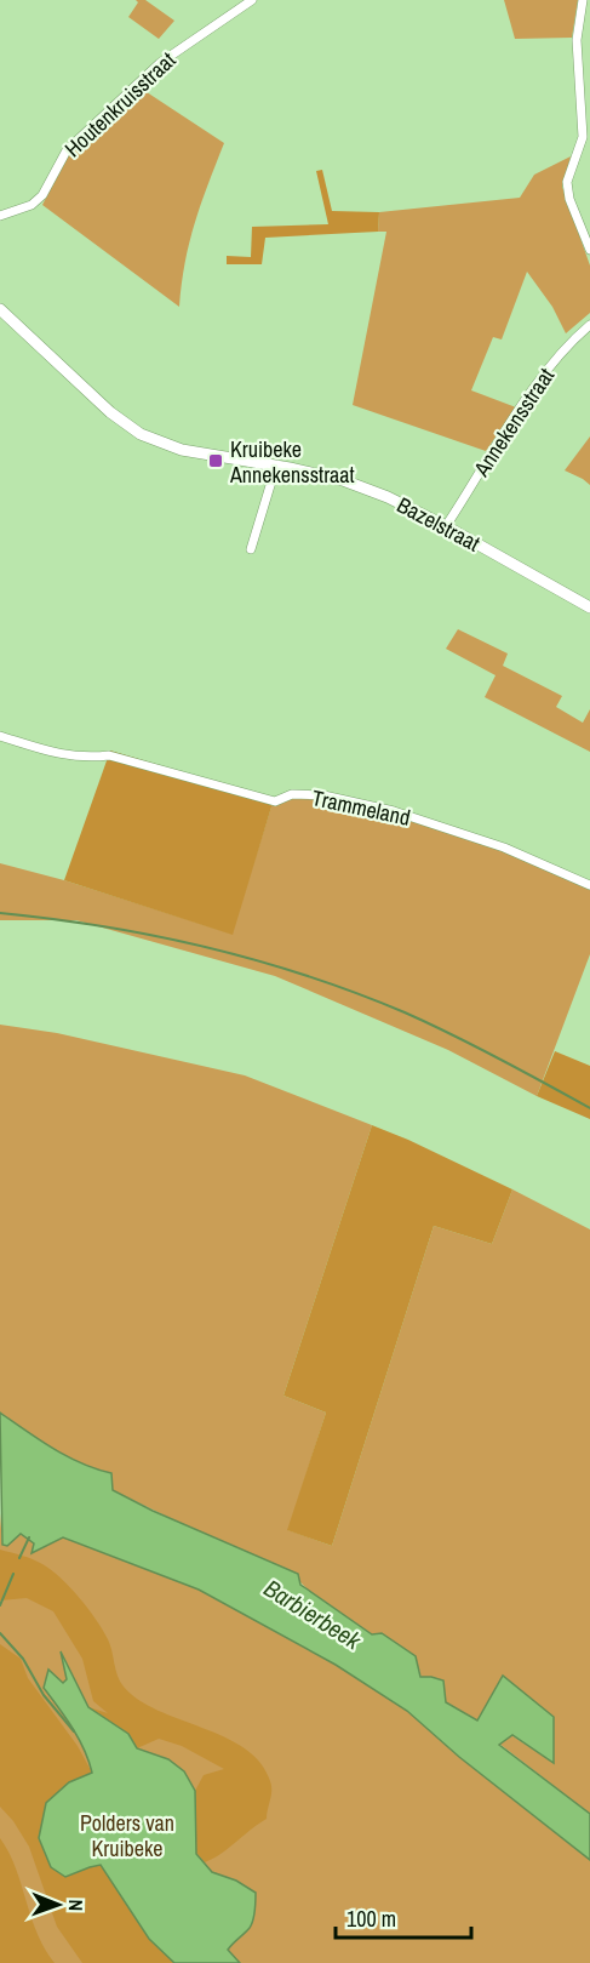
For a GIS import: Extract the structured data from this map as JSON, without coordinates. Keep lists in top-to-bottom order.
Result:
{
  "streets": {
    "main road": ["Bazelstraat"],
    "street": ["Houtenkruisstraat", "Annekensstraat", "Trammeland"]
  },
  "crossings": [
    ["Annekensstraat", "Bazelstraat"]
  ],
  "water": ["Barbierbeek"],
  "parks": ["Polders van Kruibeke"],
  "places": {
    "transit": ["Kruibeke Annekensstraat"]
  },
  "scale_bar": "100 m",
  "north": "right"
}
